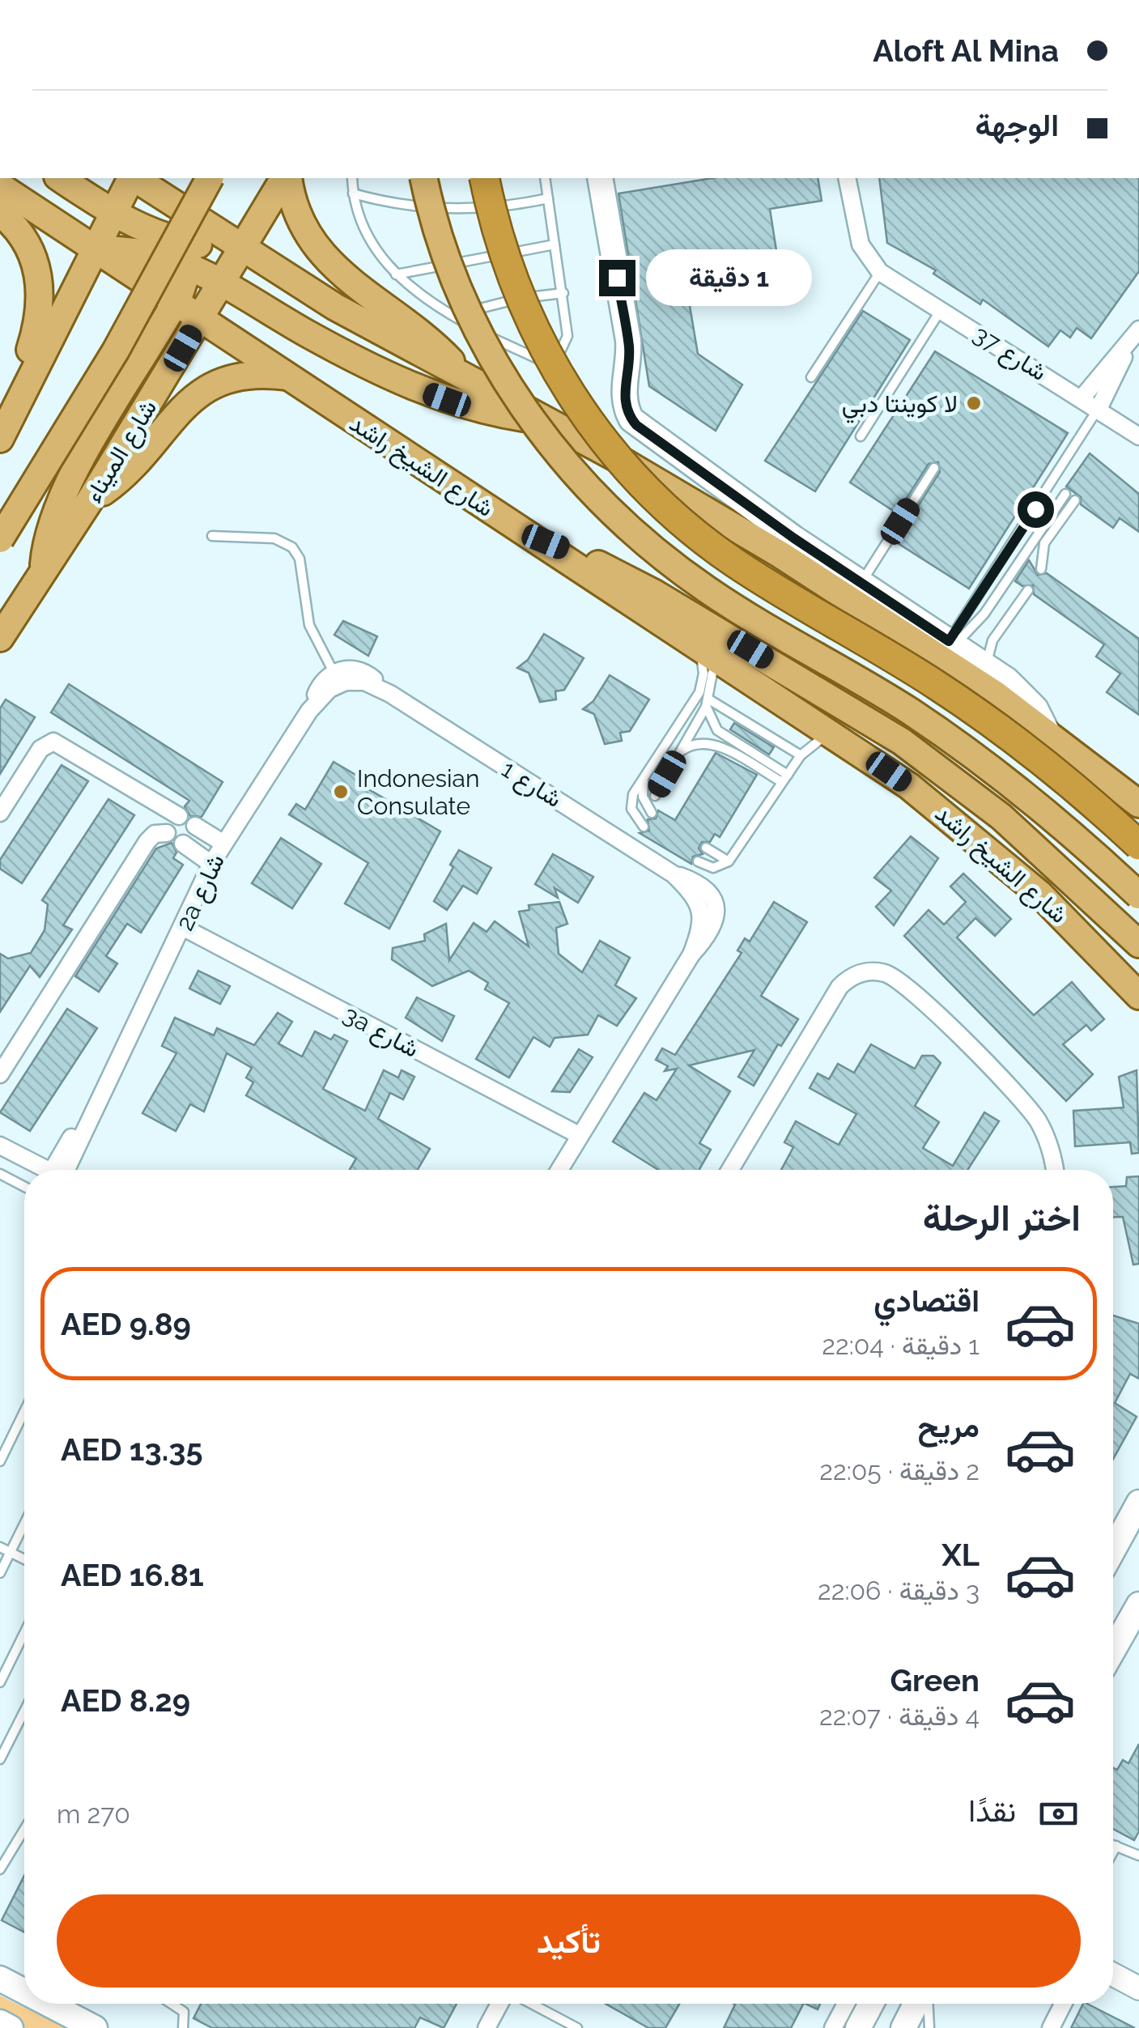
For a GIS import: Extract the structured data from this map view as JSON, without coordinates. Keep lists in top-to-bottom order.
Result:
{
  "streets": {
    "main road": ["شارع الميناء", "شارع الشيخ راشد"],
    "street": [
      "شارع 37",
      "شارع 1",
      "2a شارع",
      "3a شارع"
    ]
  },
  "crossings": [
    ["شارع الميناء", "شارع الشيخ راشد"],
    ["شارع 1", "2a شارع"],
    ["شارع 1", "3a شارع"],
    ["2a شارع", "3a شارع"]
  ],
  "places": ["لا كوينتا دبي", "Indonesian Consulate"],
  "page": {
    "banner": ["Aloft Al Mina", "الوجهة"],
    "bubble": "1 دقيقة",
    "heading": "اختر الرحلة",
    "list": [
      {
        "name": "اقتصادي",
        "note": "1 دقيقة · 22:04",
        "value": "AED 9.89"
      },
      {
        "name": "مريح",
        "note": "2 دقيقة · 22:05",
        "value": "AED 13.35"
      },
      {
        "name": "XL",
        "note": "3 دقيقة · 22:06",
        "value": "AED 16.81"
      },
      {
        "name": "Green",
        "note": "4 دقيقة · 22:07",
        "value": "AED 8.29"
      }
    ],
    "pay": ["نقدًا", "270 m"],
    "buttons": "تأكيد"
  }
}
